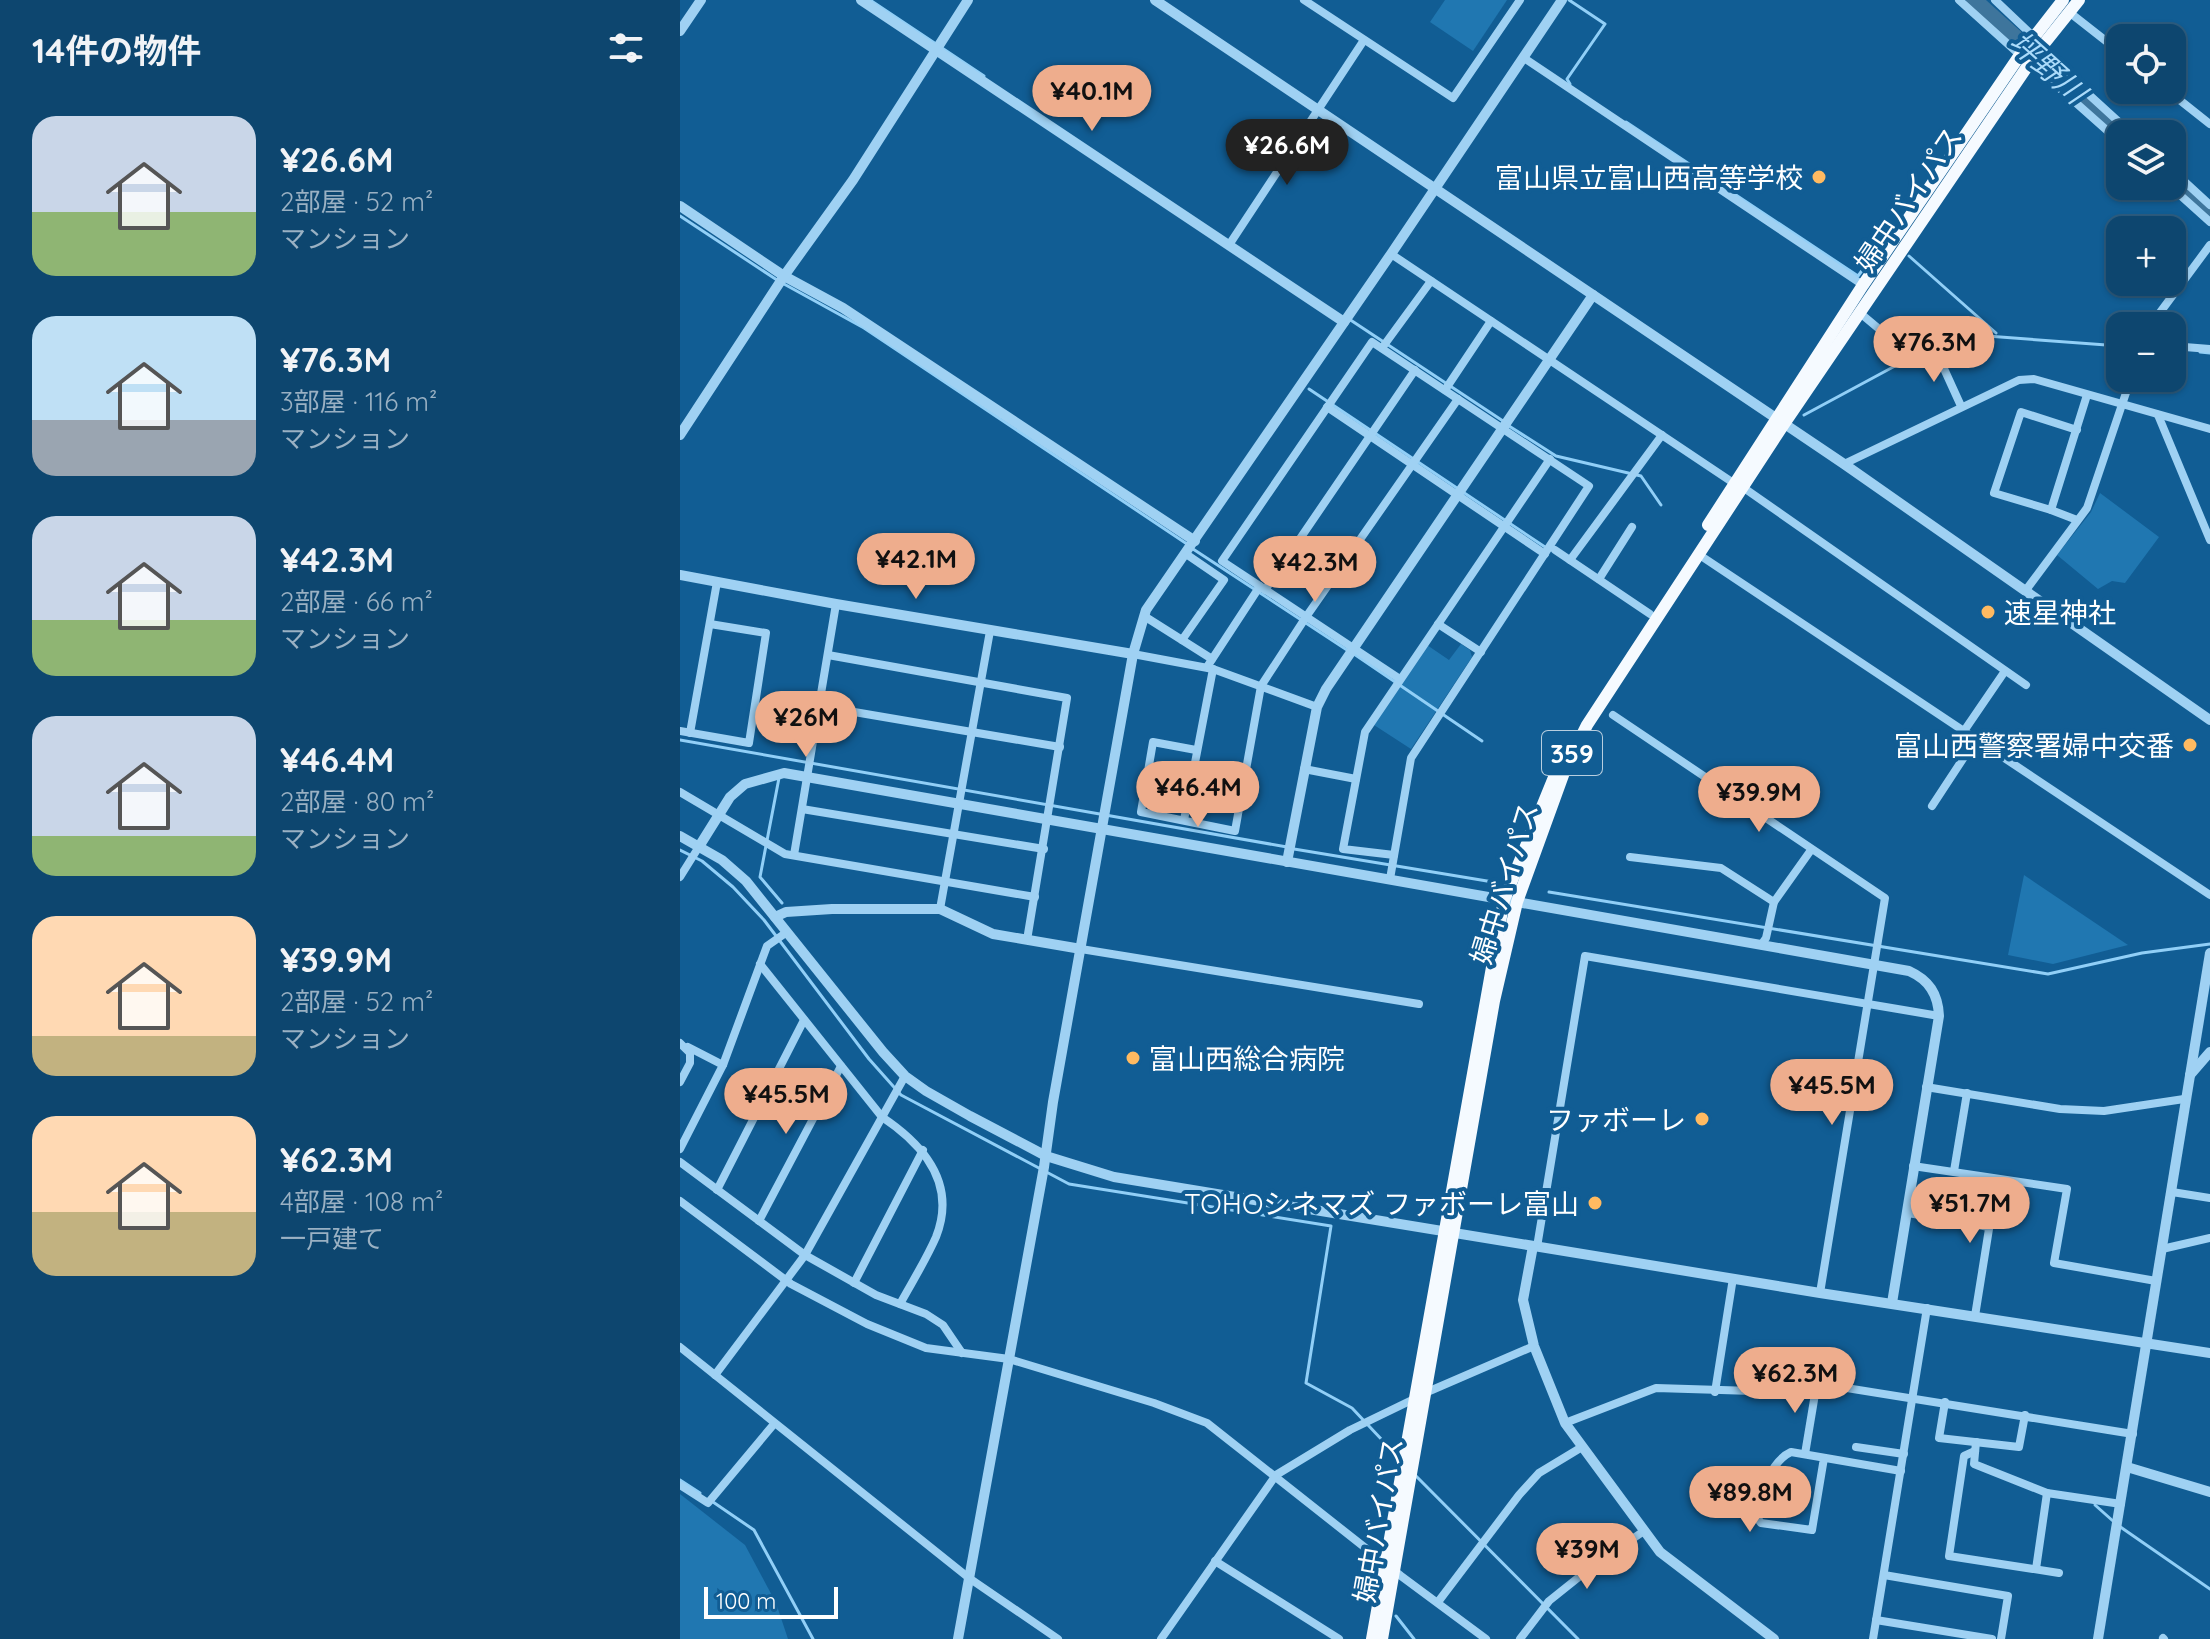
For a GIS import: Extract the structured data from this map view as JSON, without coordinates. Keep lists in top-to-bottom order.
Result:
{
  "streets": {
    "highway": ["婦中バイパス", "359"]
  },
  "water": ["坪野川"],
  "places": [
    "富山県立富山西高等学校",
    "速星神社",
    "富山西警察署婦中交番",
    "富山西総合病院",
    "ファボーレ",
    "TOHOシネマズ ファボーレ富山"
  ],
  "scale_bar": "100 m",
  "page": {
    "heading": "14件の物件",
    "map_buttons": ["+", "−"],
    "price": [
      "¥40.1M",
      "¥26.6M",
      "¥76.3M",
      "¥42.1M",
      "¥42.3M",
      "¥26M",
      "¥46.4M",
      "¥39.9M",
      "¥45.5M",
      "¥45.5M",
      "¥51.7M",
      "¥62.3M",
      "¥89.8M",
      "¥39M"
    ],
    "list": [
      {
        "name": "¥26.6M",
        "note": "2部屋 · 52 m² · マンション"
      },
      {
        "name": "¥76.3M",
        "note": "3部屋 · 116 m² · マンション"
      },
      {
        "name": "¥42.3M",
        "note": "2部屋 · 66 m² · マンション"
      },
      {
        "name": "¥46.4M",
        "note": "2部屋 · 80 m² · マンション"
      },
      {
        "name": "¥39.9M",
        "note": "2部屋 · 52 m² · マンション"
      },
      {
        "name": "¥62.3M",
        "note": "4部屋 · 108 m² · 一戸建て"
      }
    ],
    "scale": "100 m"
  }
}
